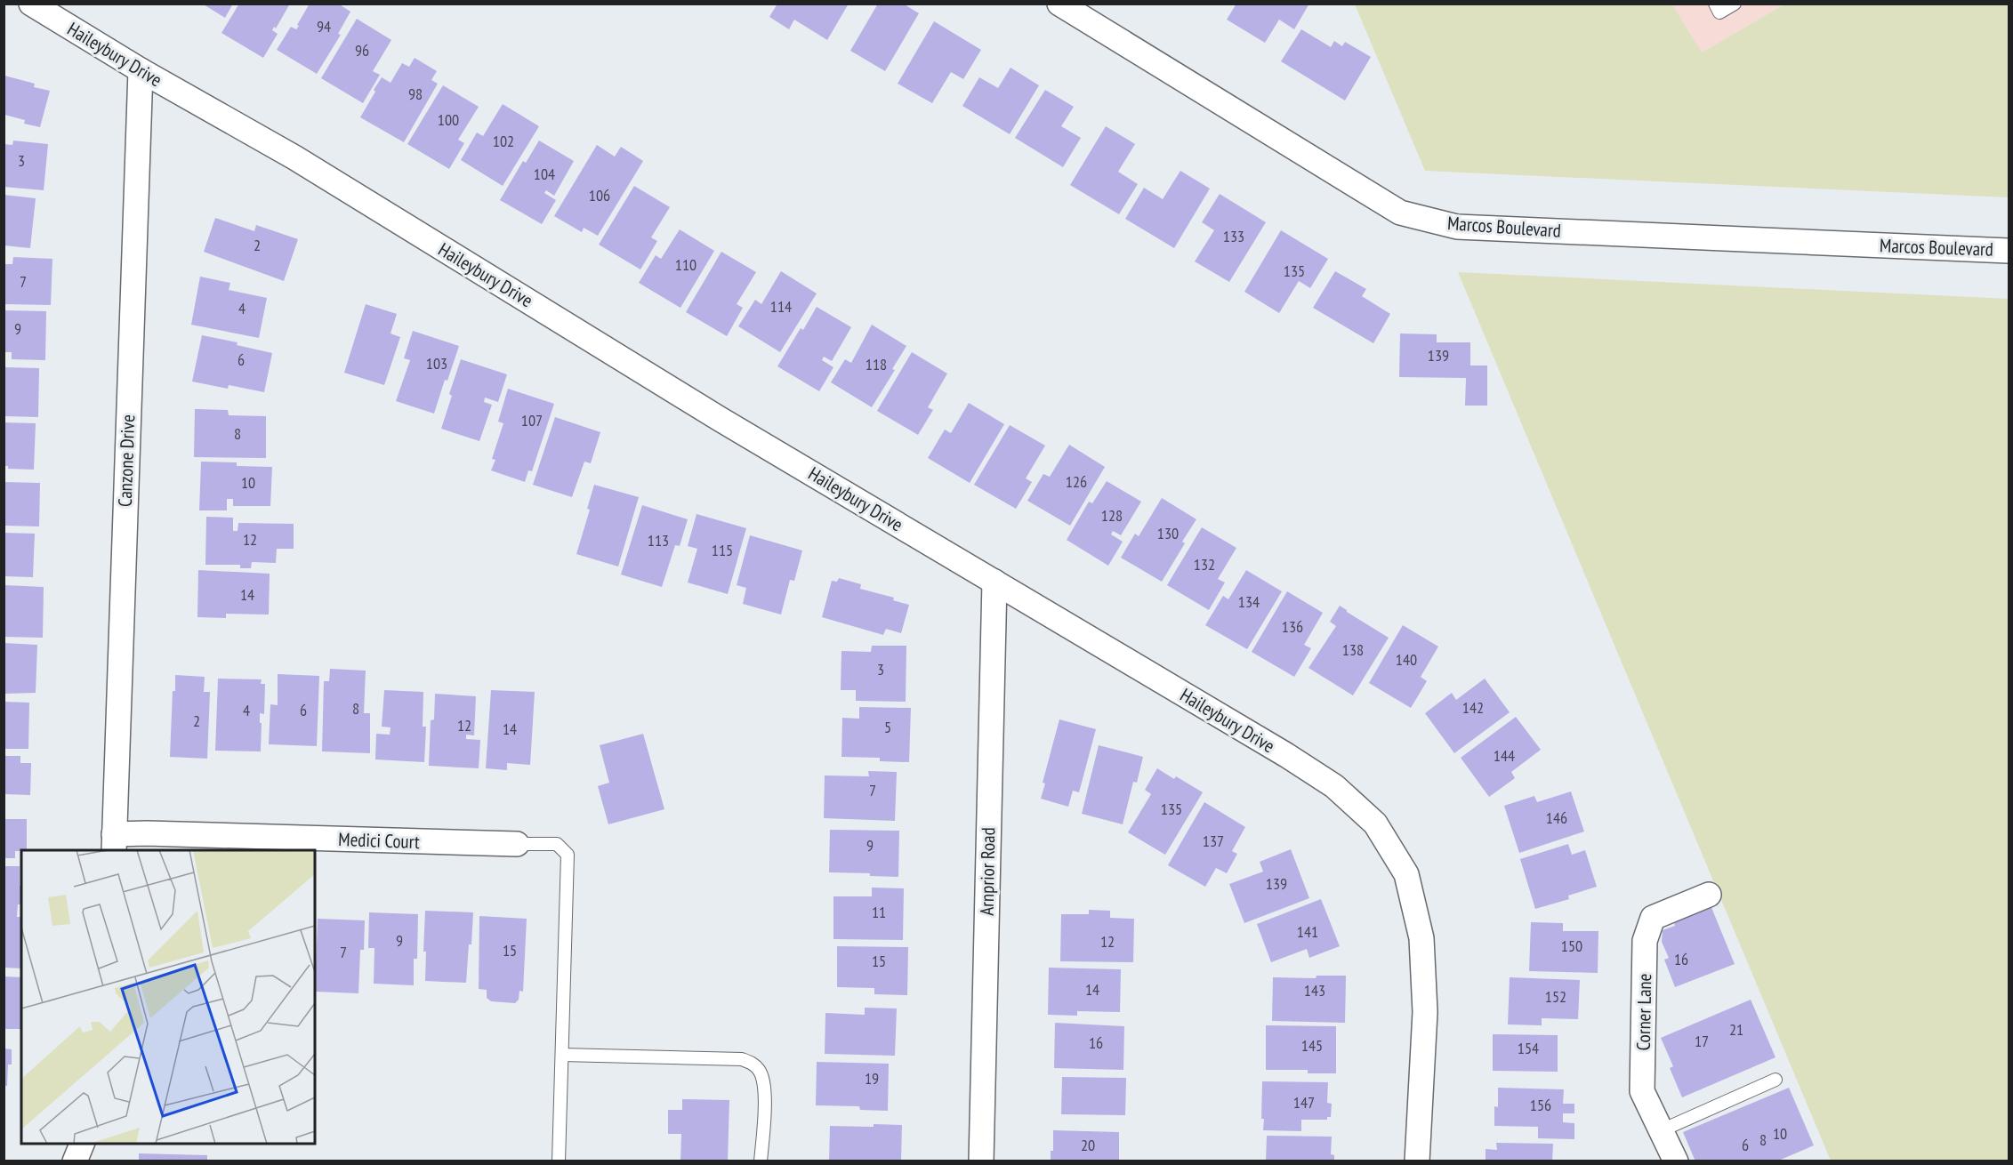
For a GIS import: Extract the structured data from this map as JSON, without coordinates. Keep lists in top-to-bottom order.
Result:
{
  "streets": {
    "street": [
      "Haileybury Drive",
      "Marcos Boulevard",
      "Canzone Drive",
      "Medici Court",
      "Arnprior Road",
      "Corner Lane"
    ]
  },
  "crossings": [
    ["Haileybury Drive", "Canzone Drive"],
    ["Haileybury Drive", "Arnprior Road"],
    ["Canzone Drive", "Medici Court"]
  ],
  "house_numbers": [
    "94",
    "96",
    "98",
    "100",
    "102",
    "3",
    "104",
    "106",
    "133",
    "2",
    "110",
    "135",
    "7",
    "114",
    "4",
    "9",
    "139",
    "6",
    "103",
    "118",
    "107",
    "8",
    "126",
    "10",
    "128",
    "130",
    "12",
    "113",
    "115",
    "132",
    "14",
    "134",
    "136",
    "138",
    "140",
    "3",
    "142",
    "8",
    "4",
    "6",
    "2",
    "12",
    "5",
    "14",
    "144",
    "7",
    "135",
    "146",
    "137",
    "9",
    "139",
    "11",
    "141",
    "9",
    "12",
    "150",
    "15",
    "7",
    "16",
    "15",
    "14",
    "143",
    "152",
    "21",
    "17",
    "16",
    "145",
    "154",
    "19",
    "147",
    "156",
    "10",
    "8",
    "20",
    "6"
  ]
}
